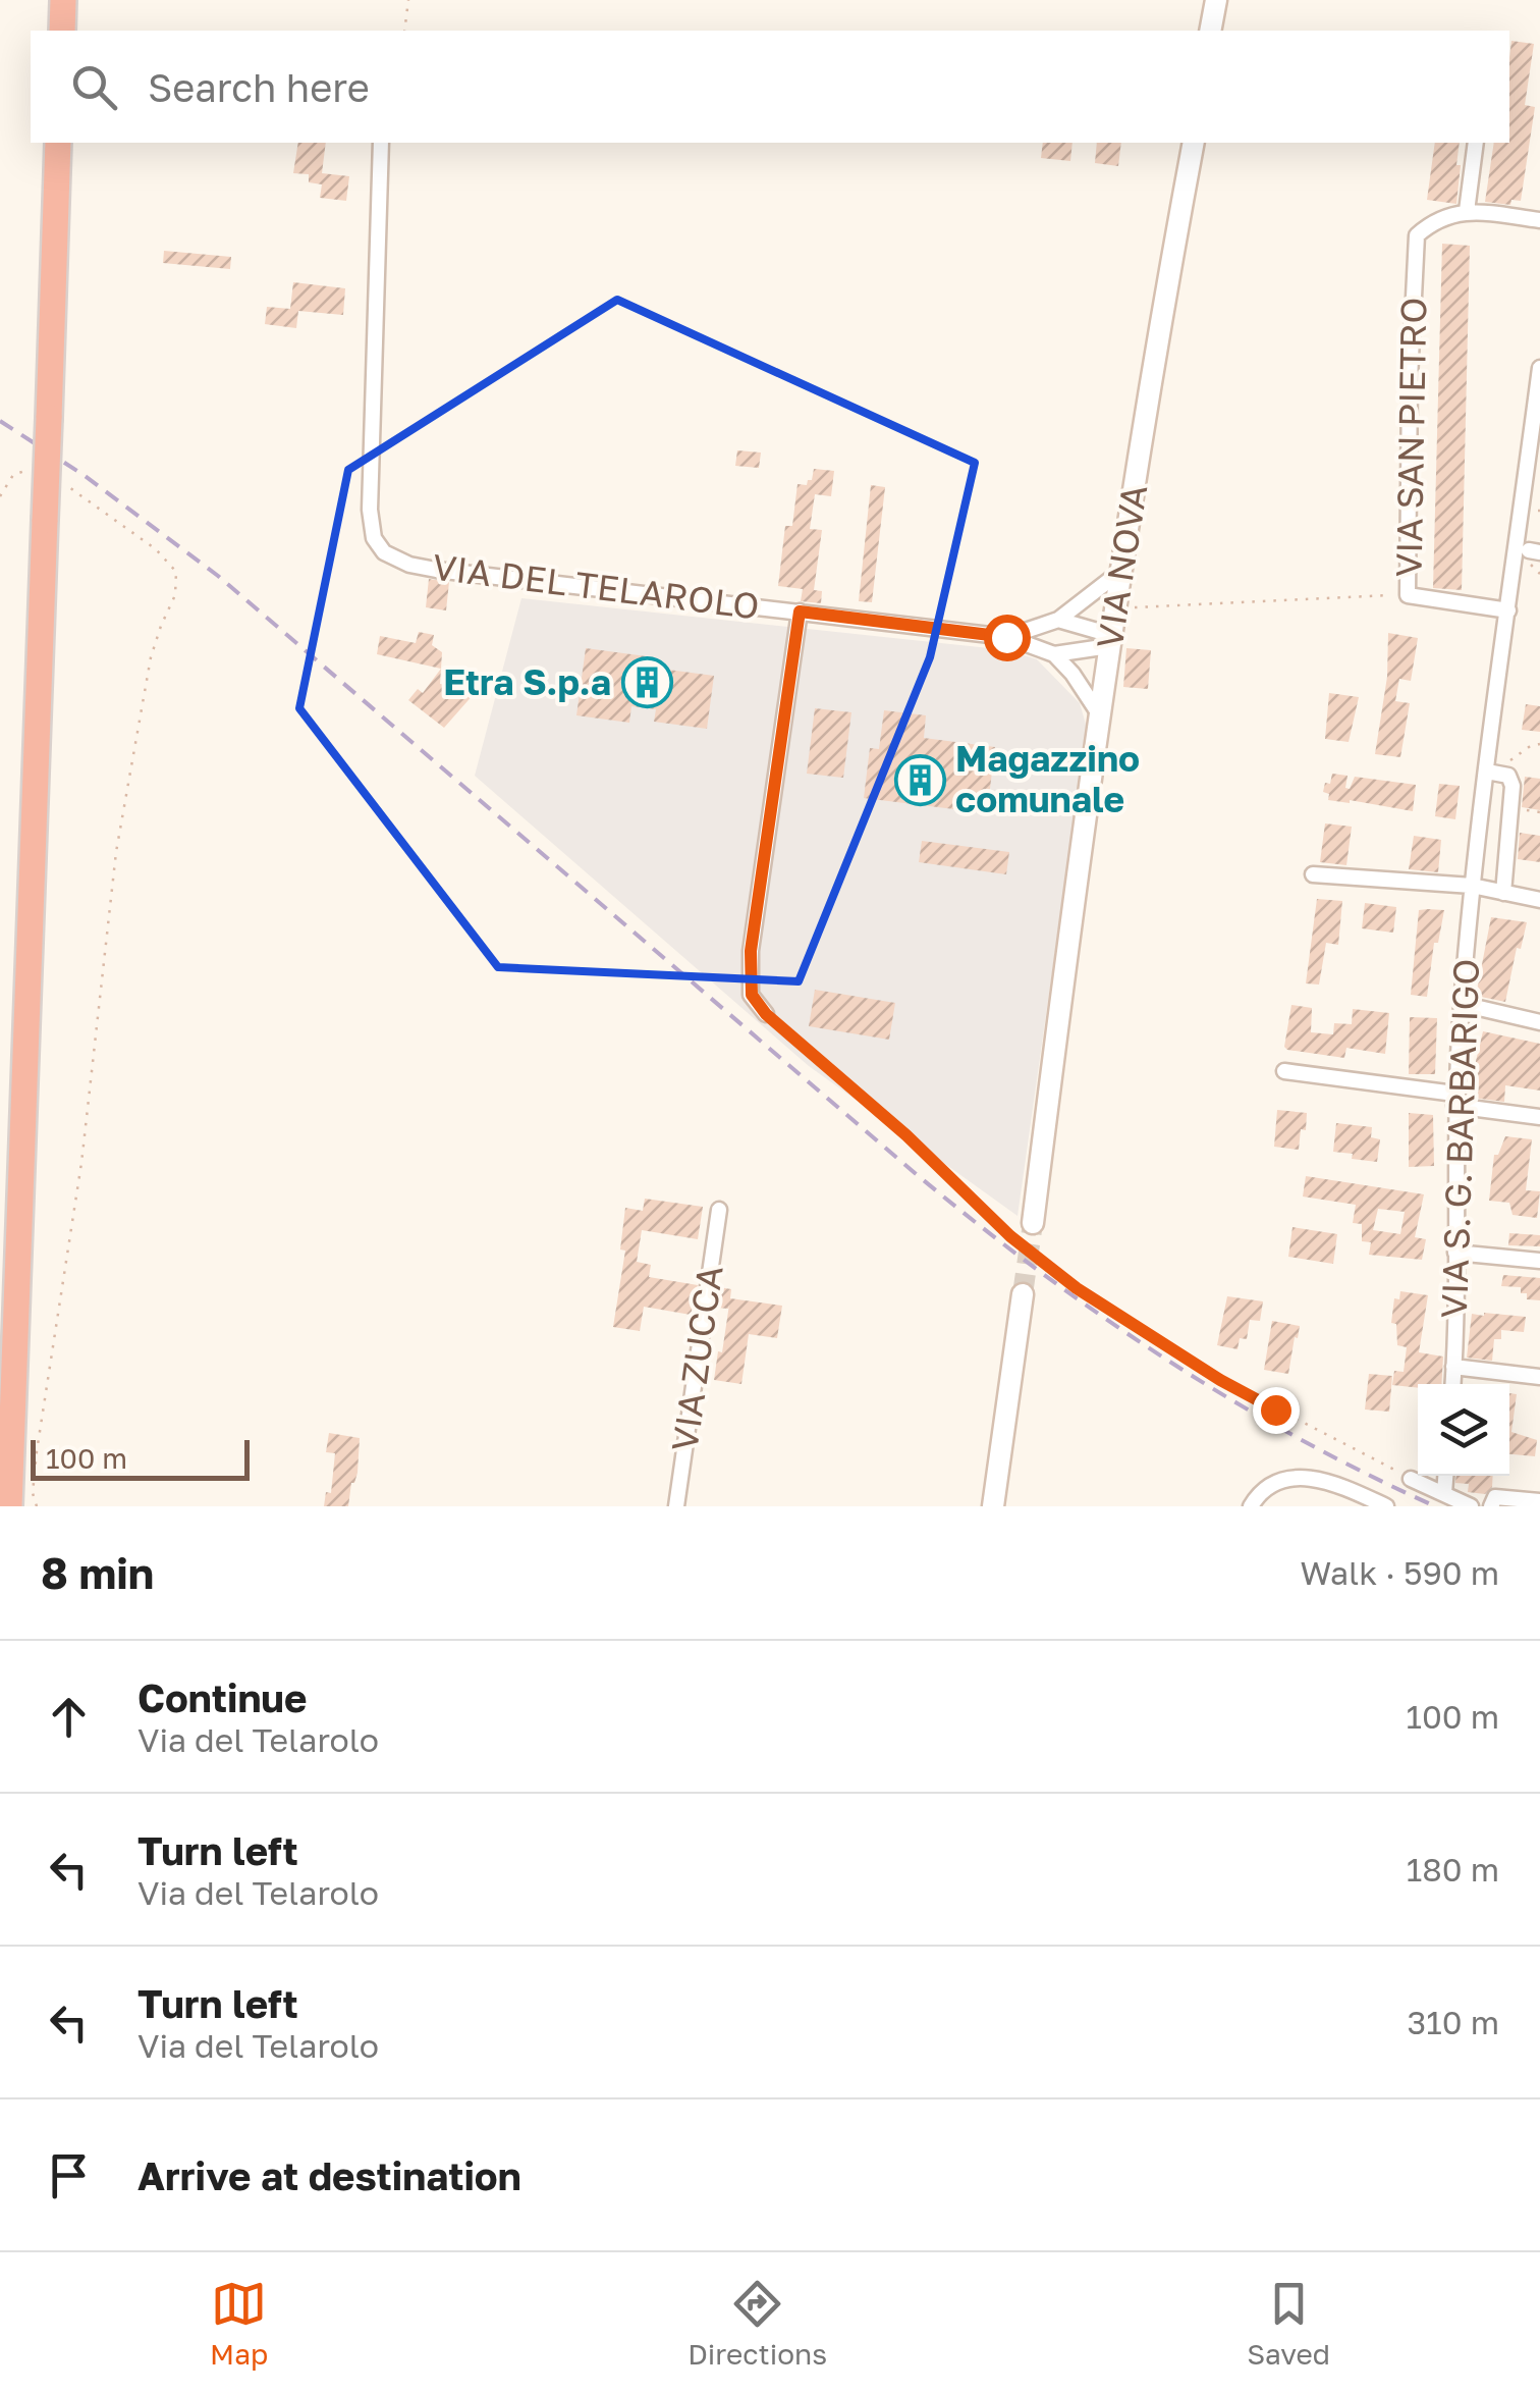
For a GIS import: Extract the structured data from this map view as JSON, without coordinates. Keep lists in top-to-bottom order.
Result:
{
  "streets": {
    "street": [
      "VIA SAN PIETRO",
      "VIA NOVA",
      "VIA DEL TELAROLO",
      "VIA S. G. BARBARIGO",
      "VIA ZUCCA"
    ]
  },
  "places": {
    "building": ["Etra S.p.a", "Magazzino comunale"]
  },
  "scale_bar": "100 m",
  "page": {
    "search": "Search here",
    "scale": "100 m",
    "heading": ["8 min", "Walk · 590 m"],
    "list": [
      ["Continue", "Via del Telarolo", "100 m"],
      ["Turn left", "Via del Telarolo", "180 m"],
      ["Turn left", "Via del Telarolo", "310 m"],
      "Arrive at destination"
    ],
    "nav": ["Map", "Directions", "Saved"]
  }
}
